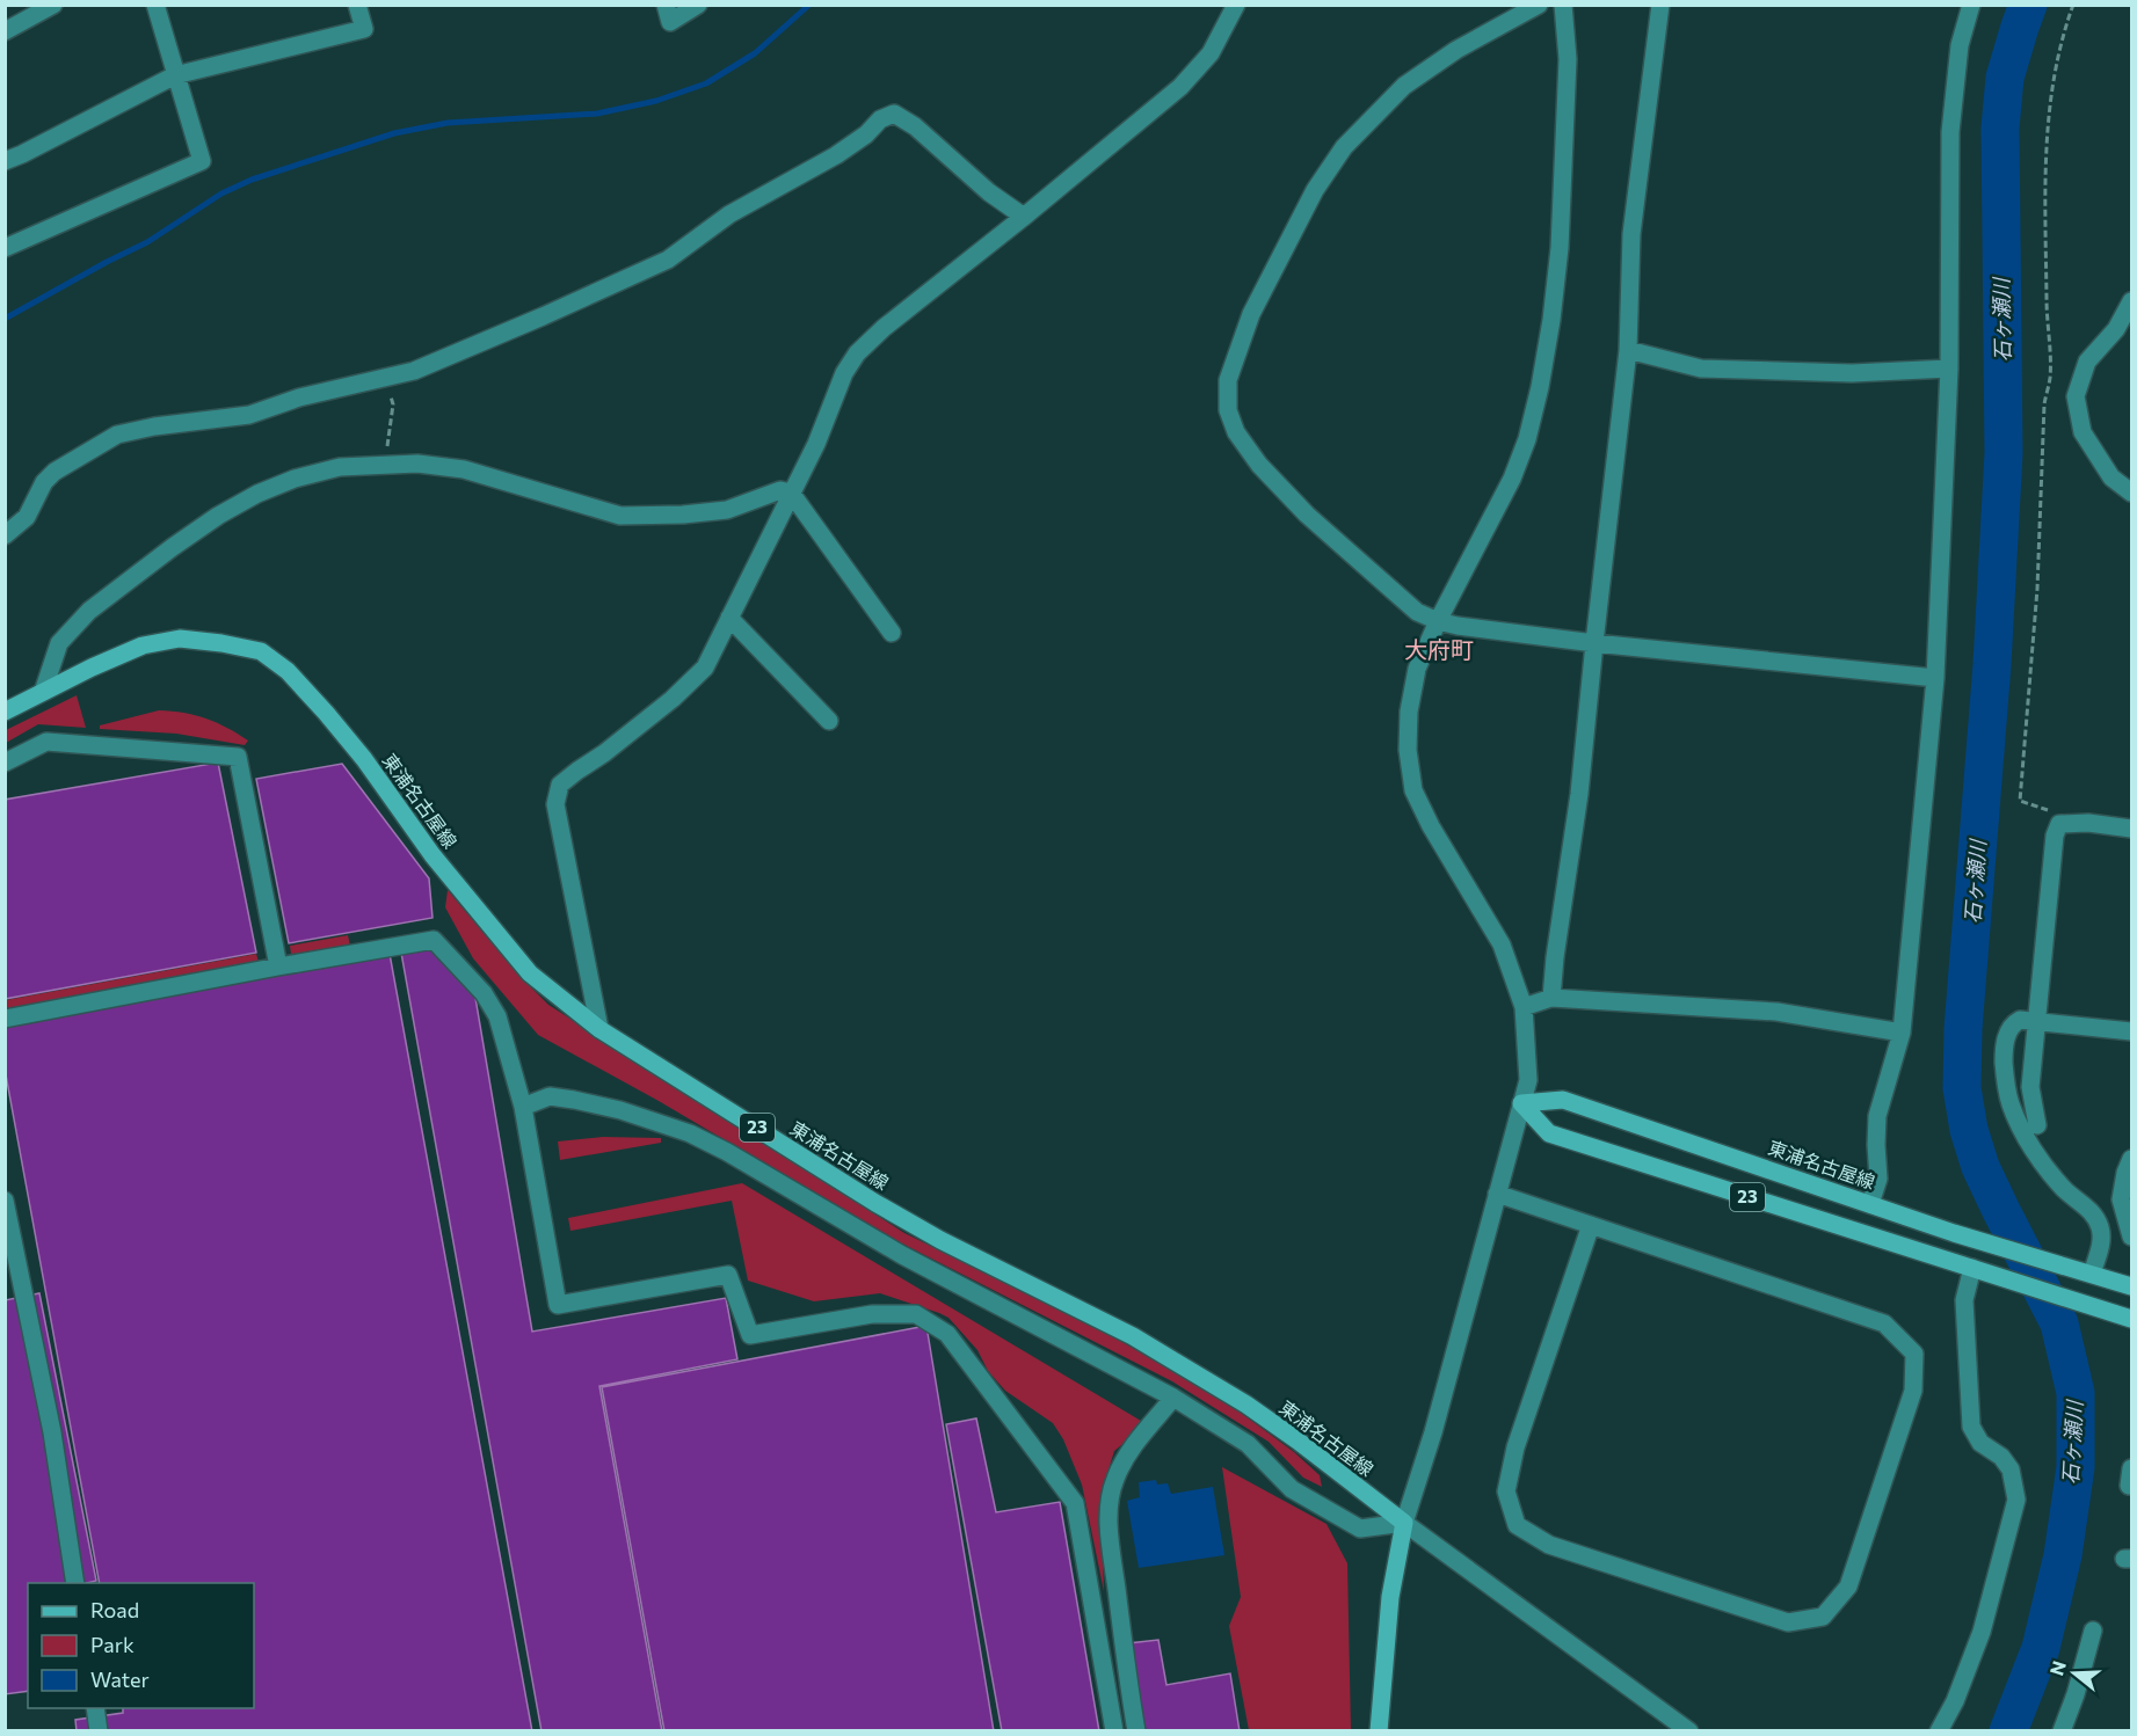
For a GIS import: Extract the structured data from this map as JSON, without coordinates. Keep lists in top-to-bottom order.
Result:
{
  "streets": {
    "main road": ["東浦名古屋線", "23"]
  },
  "crossings": [
    ["東浦名古屋線", "23"]
  ],
  "districts": ["大府町"],
  "water": ["石ヶ瀬川"],
  "legend": ["Road", "Park", "Water"],
  "north": "left"
}
